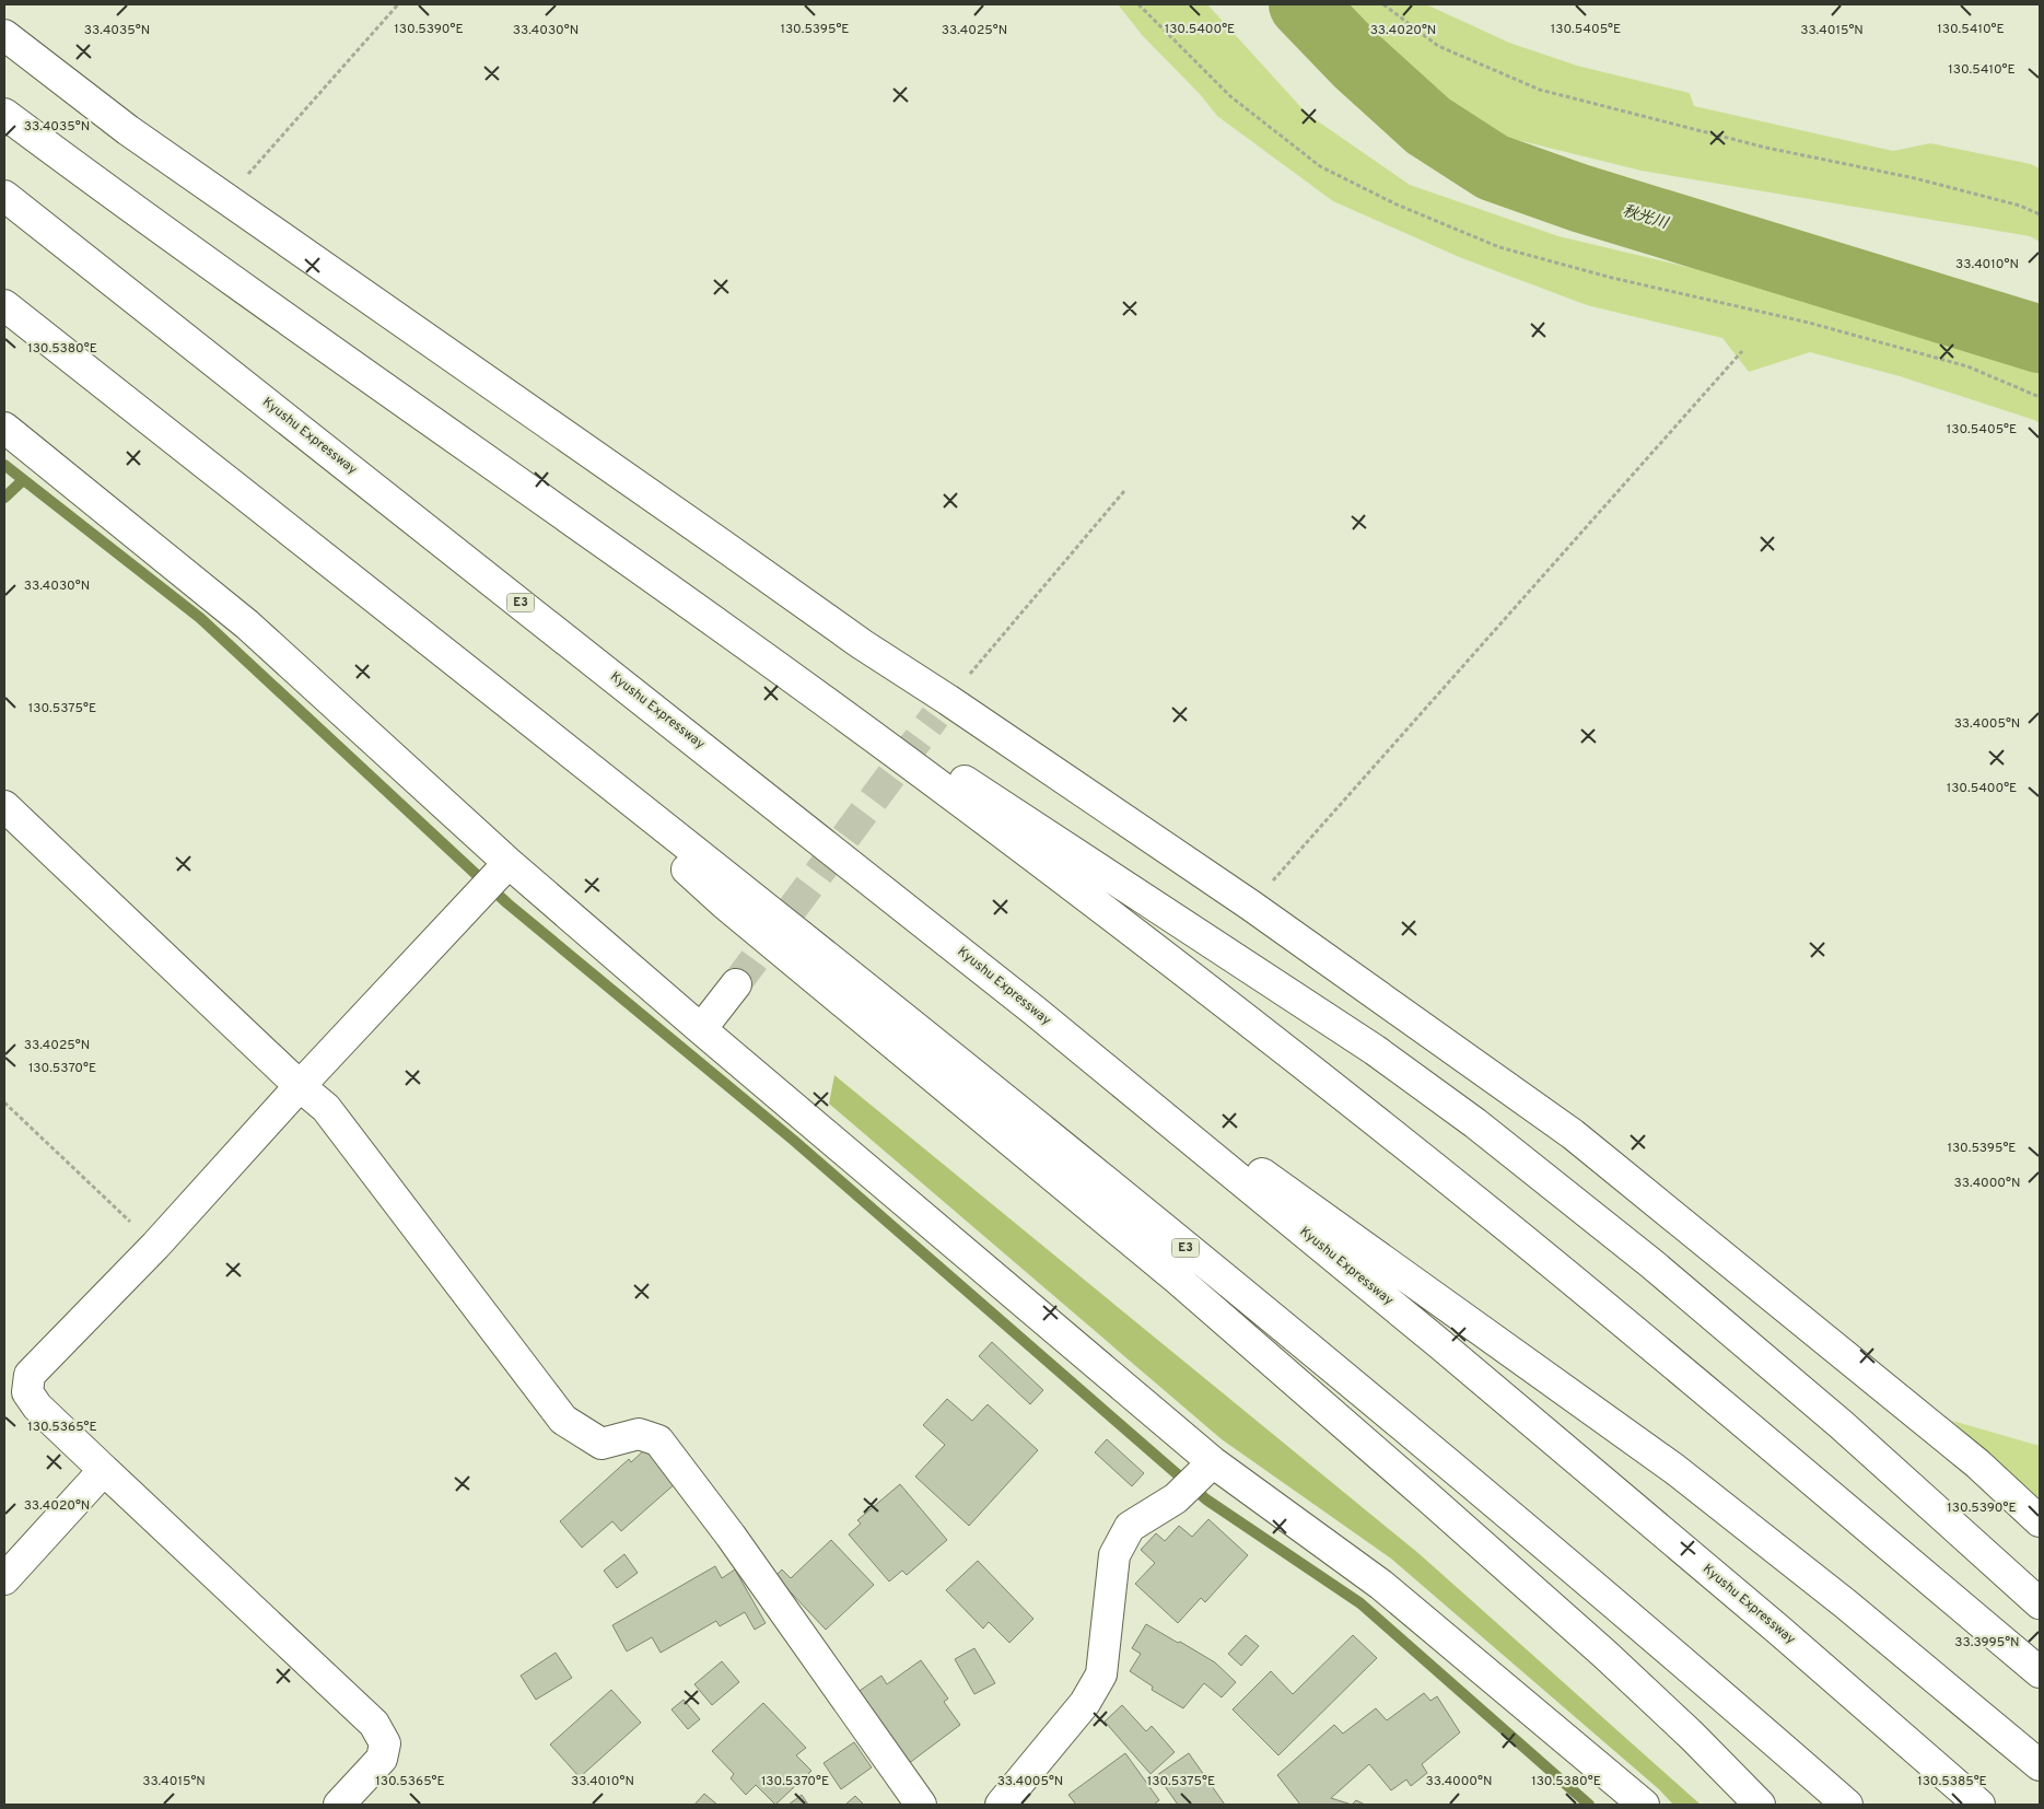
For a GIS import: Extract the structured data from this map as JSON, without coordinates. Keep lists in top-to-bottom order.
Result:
{
  "streets": {
    "main road": ["Kyushu Expressway", "E3"]
  },
  "water": ["秋光川"],
  "coordinates": [
    "130.5390°E",
    "130.5395°E",
    "130.5400°E",
    "130.5405°E",
    "130.5410°E",
    "33.4035°N",
    "33.4030°N",
    "33.4025°N",
    "33.4020°N",
    "33.4015°N",
    "33.4010°N",
    "130.5380°E",
    "130.5375°E",
    "33.4005°N",
    "130.5370°E",
    "33.4000°N",
    "130.5365°E",
    "33.3995°N",
    "130.5385°E"
  ]
}
